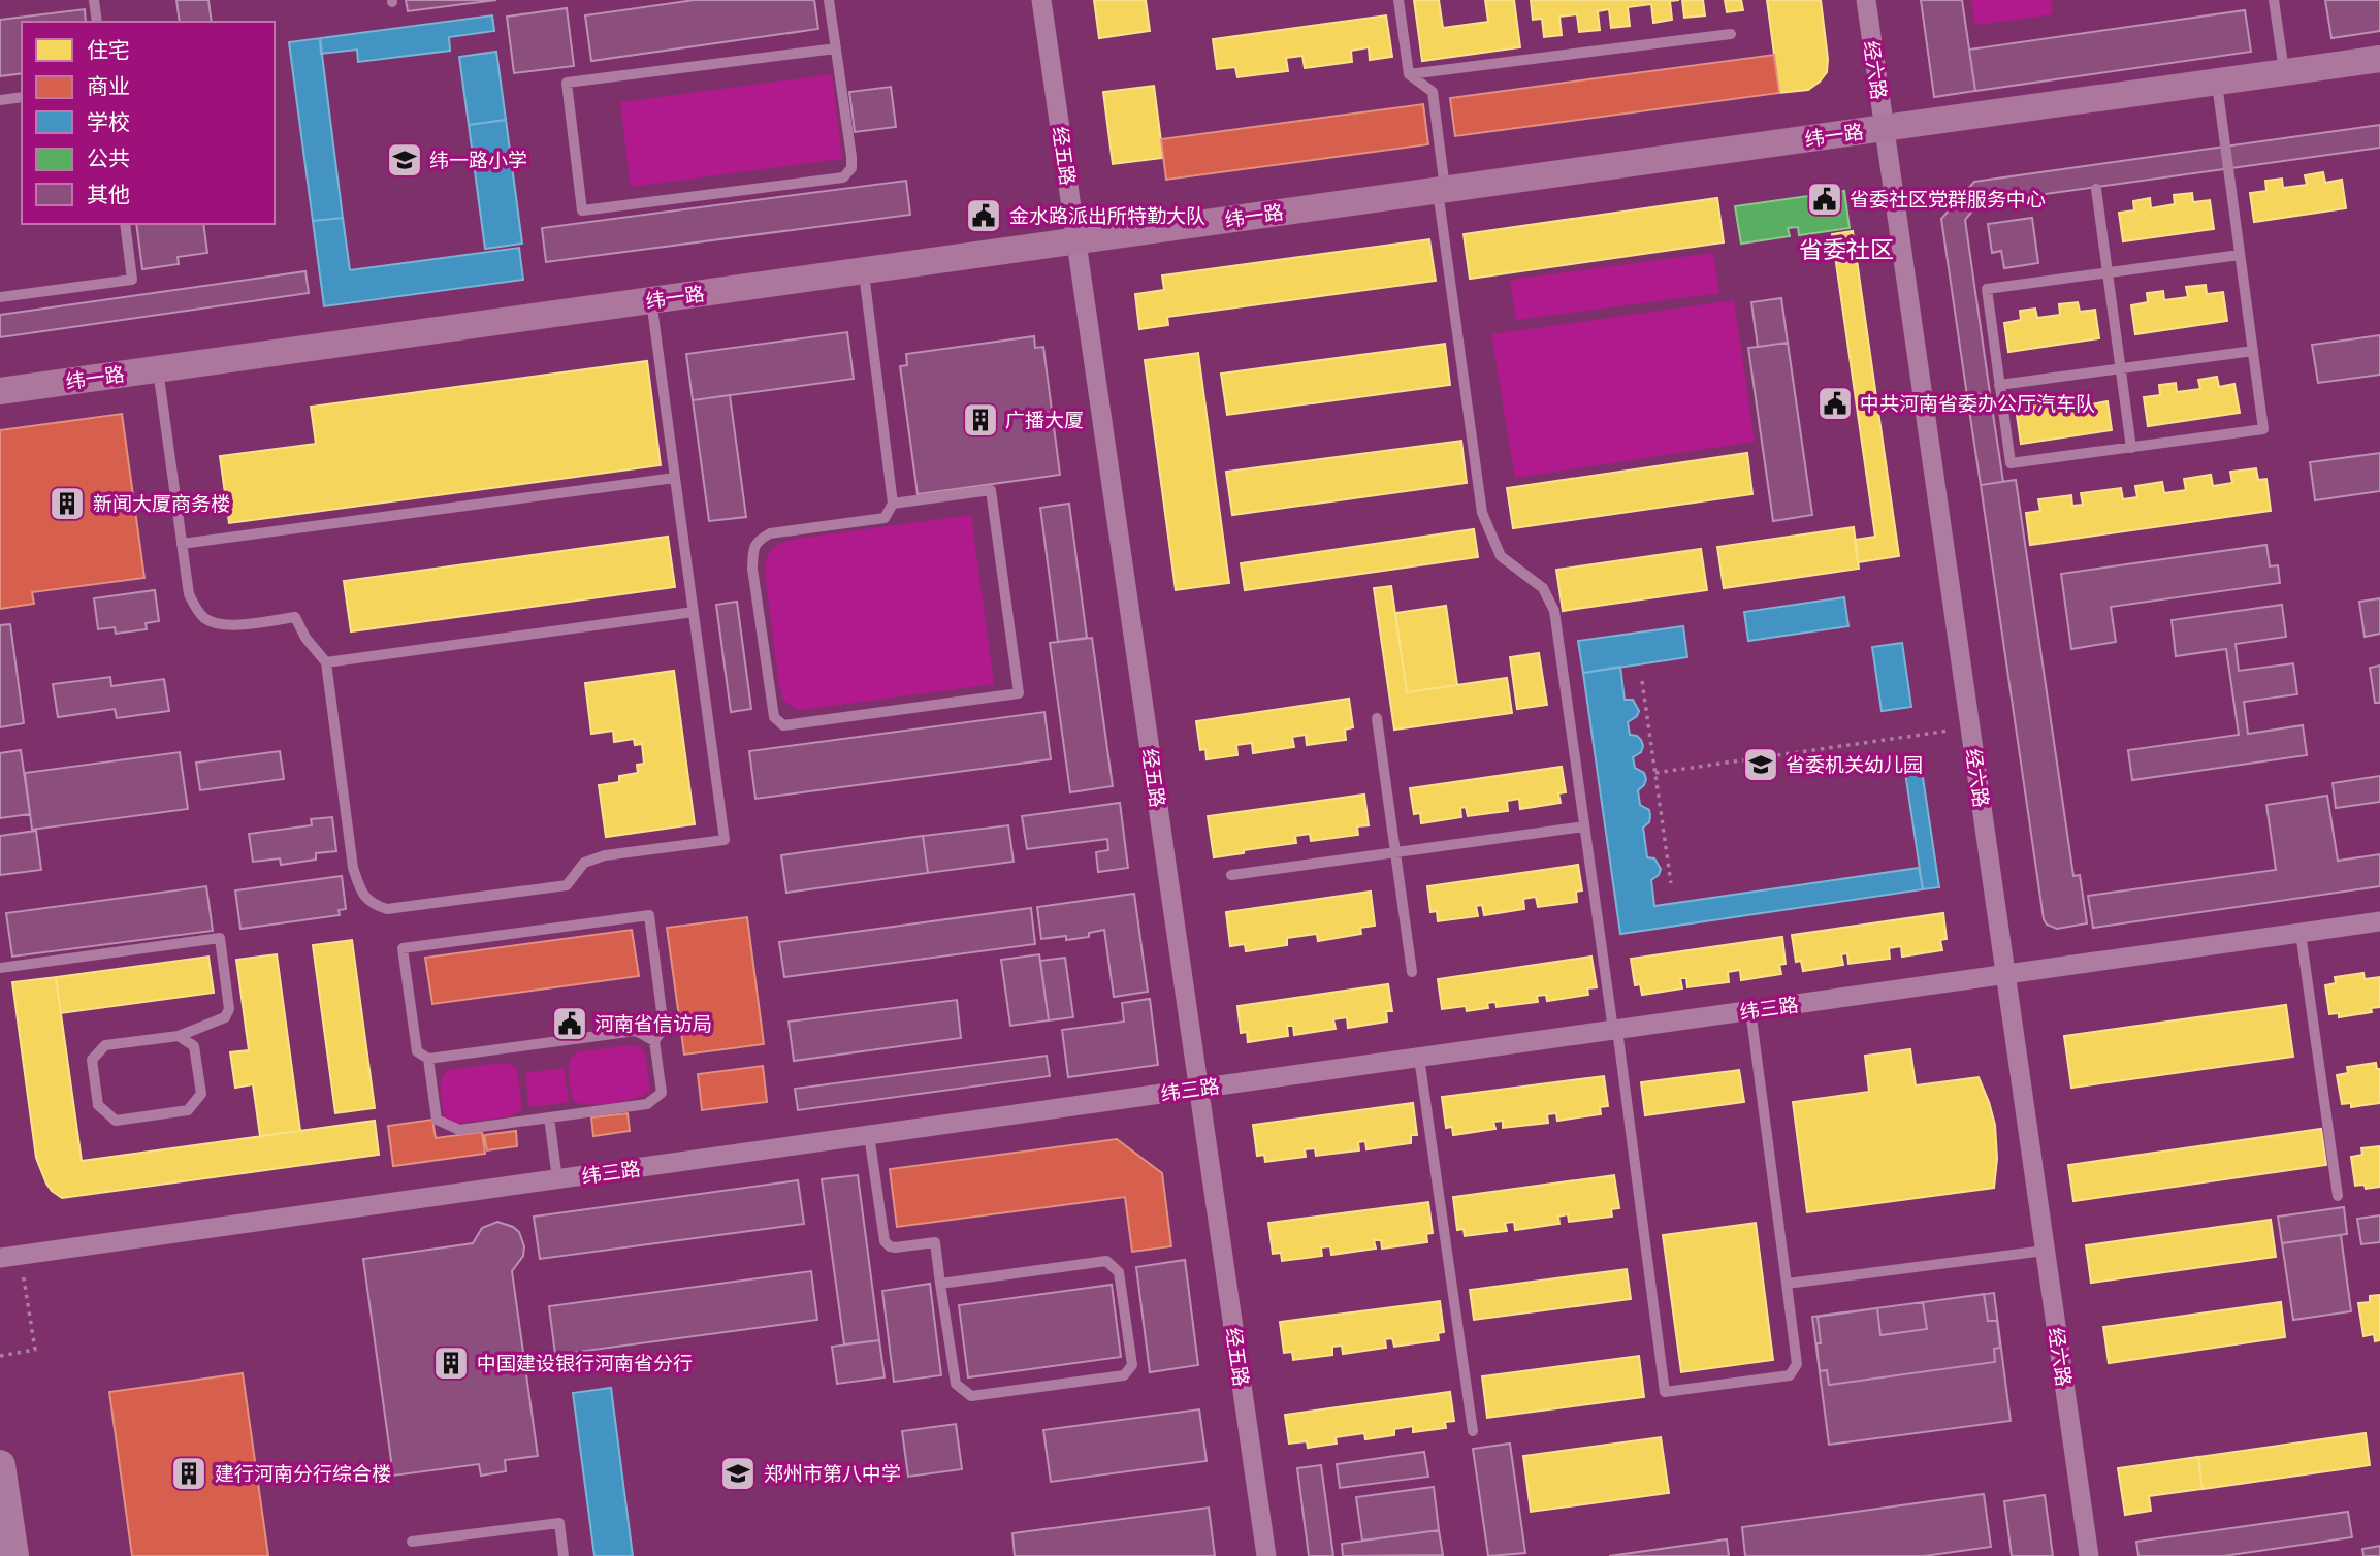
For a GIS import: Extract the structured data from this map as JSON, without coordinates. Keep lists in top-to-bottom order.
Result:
{
  "streets": {
    "street": [
      "经六路",
      "纬一路",
      "经五路",
      "纬三路"
    ]
  },
  "crossings": [
    ["经六路", "纬一路"],
    ["经六路", "纬三路"],
    ["纬一路", "经五路"],
    ["经五路", "纬三路"]
  ],
  "districts": ["省委社区"],
  "places": {
    "school or university": ["纬一路小学", "省委机关幼儿园", "郑州市第八中学"],
    "public building": [
      "省委社区党群服务中心",
      "金水路派出所特勤大队",
      "中共河南省委办公厅汽车队",
      "河南省信访局"
    ],
    "building": [
      "广播大厦",
      "新闻大厦商务楼",
      "中国建设银行河南省分行",
      "建行河南分行综合楼"
    ]
  },
  "legend": [
    "住宅",
    "商业",
    "学校",
    "公共",
    "其他"
  ]
}
